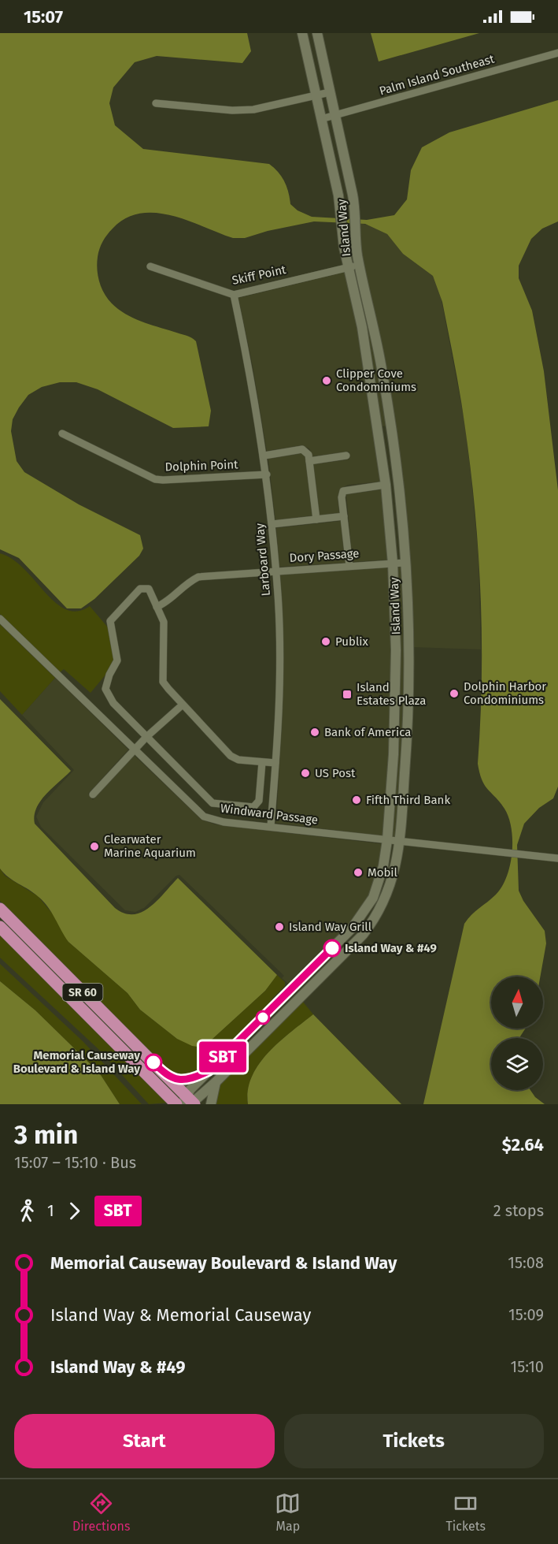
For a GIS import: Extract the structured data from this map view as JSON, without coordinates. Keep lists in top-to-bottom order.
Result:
{
  "streets": {
    "main road": ["SR 60"],
    "street": [
      "Palm Island Southeast",
      "Island Way",
      "Skiff Point",
      "Dolphin Point",
      "Dory Passage",
      "Larboard Way",
      "Windward Passage"
    ]
  },
  "crossings": [
    ["Palm Island Southeast", "Island Way"],
    ["Island Way", "Skiff Point"],
    ["Island Way", "Dory Passage"],
    ["Island Way", "Windward Passage"],
    ["Island Way", "SR 60"],
    ["Skiff Point", "Larboard Way"],
    ["Dolphin Point", "Larboard Way"],
    ["Dory Passage", "Larboard Way"],
    ["Larboard Way", "Windward Passage"]
  ],
  "places": {
    "other": [
      "Clipper Cove Condominiums",
      "Publix",
      "Dolphin Harbor Condominiums",
      "Bank of America",
      "US Post",
      "Fifth Third Bank",
      "Clearwater Marine Aquarium",
      "Mobil",
      "Island Way Grill",
      "Island Way & #49",
      "Memorial Causeway Boulevard & Island Way"
    ],
    "transit": ["Island Estates Plaza"]
  },
  "lines": ["bus line SBT"],
  "north": "top",
  "page": {
    "status": "15:07",
    "on_map": "SBT",
    "heading": ["3 min", "15:07 – 15:10 · Bus", "$2.64"],
    "legs": ["1", "SBT", "2 stops"],
    "list": [
      {
        "name": "Memorial Causeway Boulevard & Island Way",
        "value": "15:08"
      },
      {
        "name": "Island Way & Memorial Causeway",
        "value": "15:09"
      },
      {
        "name": "Island Way & #49",
        "value": "15:10"
      }
    ],
    "buttons": ["Start", "Tickets"],
    "tabs": ["Directions", "Map", "Tickets"]
  }
}
